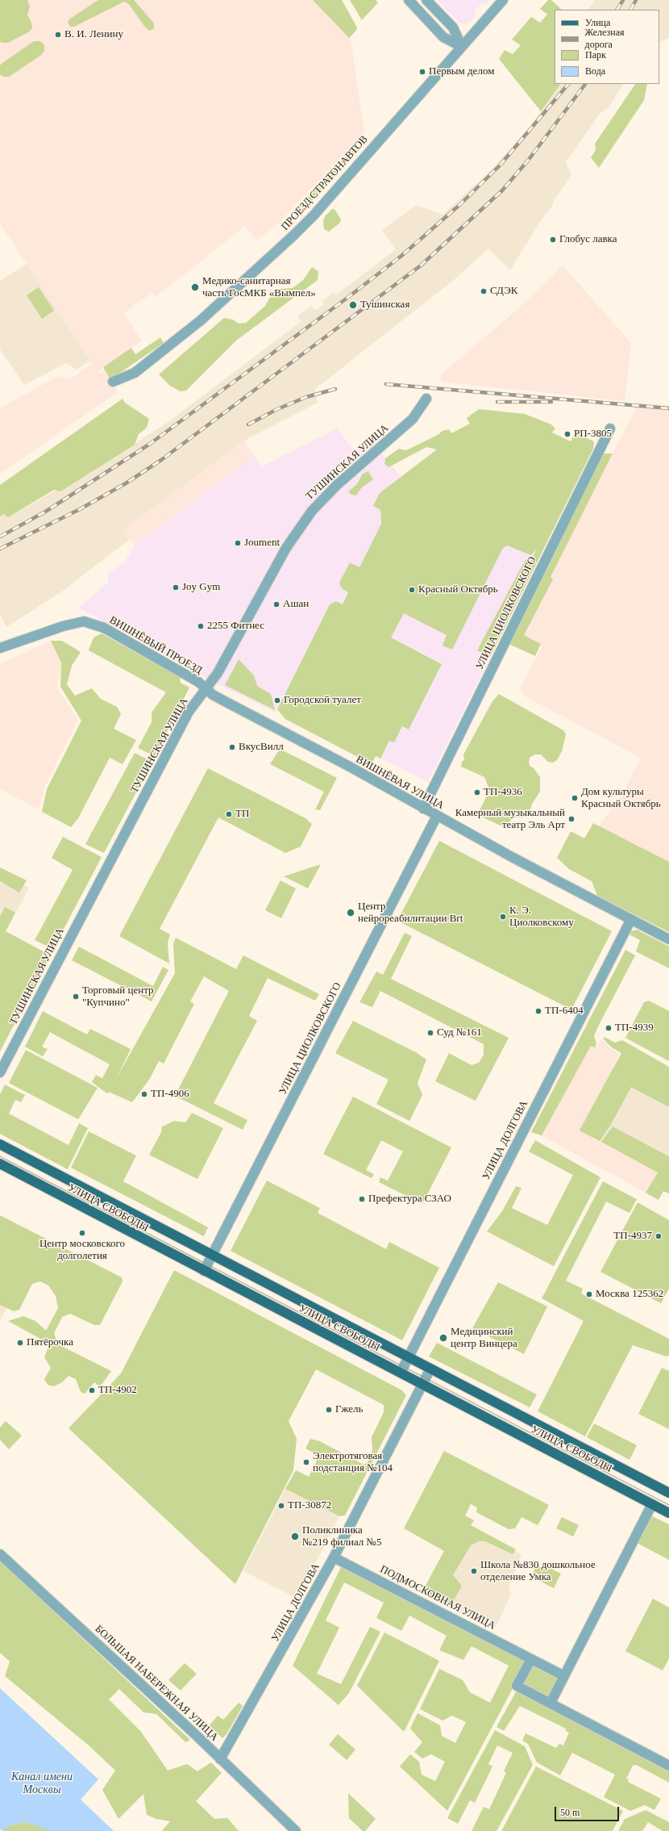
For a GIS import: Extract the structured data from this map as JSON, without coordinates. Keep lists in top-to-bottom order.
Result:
{
  "streets": {
    "main road": ["УЛИЦА СВОБОДЫ"],
    "street": [
      "ПРОЕЗД СТРАТОНАВТОВ",
      "ТУШИНСКАЯ УЛИЦА",
      "УЛИЦА ЦИОЛКОВСКОГО",
      "ВИШНЁВЫЙ ПРОЕЗД",
      "ВИШНЁВАЯ УЛИЦА",
      "УЛИЦА ДОЛГОВА",
      "ПОДМОСКОВНАЯ УЛИЦА",
      "БОЛЬШАЯ НАБЕРЕЖНАЯ УЛИЦА"
    ]
  },
  "crossings": [
    ["ТУШИНСКАЯ УЛИЦА", "ВИШНЁВЫЙ ПРОЕЗД"],
    ["ТУШИНСКАЯ УЛИЦА", "ВИШНЁВАЯ УЛИЦА"],
    ["УЛИЦА ЦИОЛКОВСКОГО", "ВИШНЁВАЯ УЛИЦА"],
    ["УЛИЦА ЦИОЛКОВСКОГО", "УЛИЦА СВОБОДЫ"],
    ["ВИШНЁВЫЙ ПРОЕЗД", "ВИШНЁВАЯ УЛИЦА"],
    ["ВИШНЁВАЯ УЛИЦА", "УЛИЦА ДОЛГОВА"],
    ["УЛИЦА ДОЛГОВА", "УЛИЦА СВОБОДЫ"],
    ["УЛИЦА ДОЛГОВА", "ПОДМОСКОВНАЯ УЛИЦА"],
    ["УЛИЦА ДОЛГОВА", "БОЛЬШАЯ НАБЕРЕЖНАЯ УЛИЦА"]
  ],
  "water": ["Канал имени Москвы"],
  "places": [
    "В. И. Ленину",
    "Первым делом",
    "Глобус лавка",
    "Медико-санитарная часть ГосМКБ «Вымпел»",
    "СДЭК",
    "Тушинская",
    "РП-3805",
    "Joument",
    "Joy Gym",
    "Красный Октябрь",
    "Ашан",
    "2255 Фитнес",
    "Городской туалет",
    "ВкусВилл",
    "ТП-4936",
    "Дом культуры Красный Октябрь",
    "ТП",
    "Камерный музыкальный театр Эль Арт",
    "Центр нейрореабилитации Brt",
    "К. Э. Циолковскому",
    "Торговый центр \"Купчино\"",
    "ТП-6404",
    "ТП-4939",
    "Суд №161",
    "ТП-4906",
    "Префектура СЗАО",
    "Центр московского долголетия",
    "ТП-4937",
    "Москва 125362",
    "Медицинский центр Винцера",
    "Пятёрочка",
    "ТП-4902",
    "Гжель",
    "Электротяговая подстанция №104",
    "ТП-30872",
    "Поликлиника №219 филиал №5",
    "Школа №830 дошкольное отделение Умка"
  ],
  "legend": [
    "Улица",
    "Железная дорога",
    "Парк",
    "Вода"
  ],
  "scale_bar": "50 m"
}
